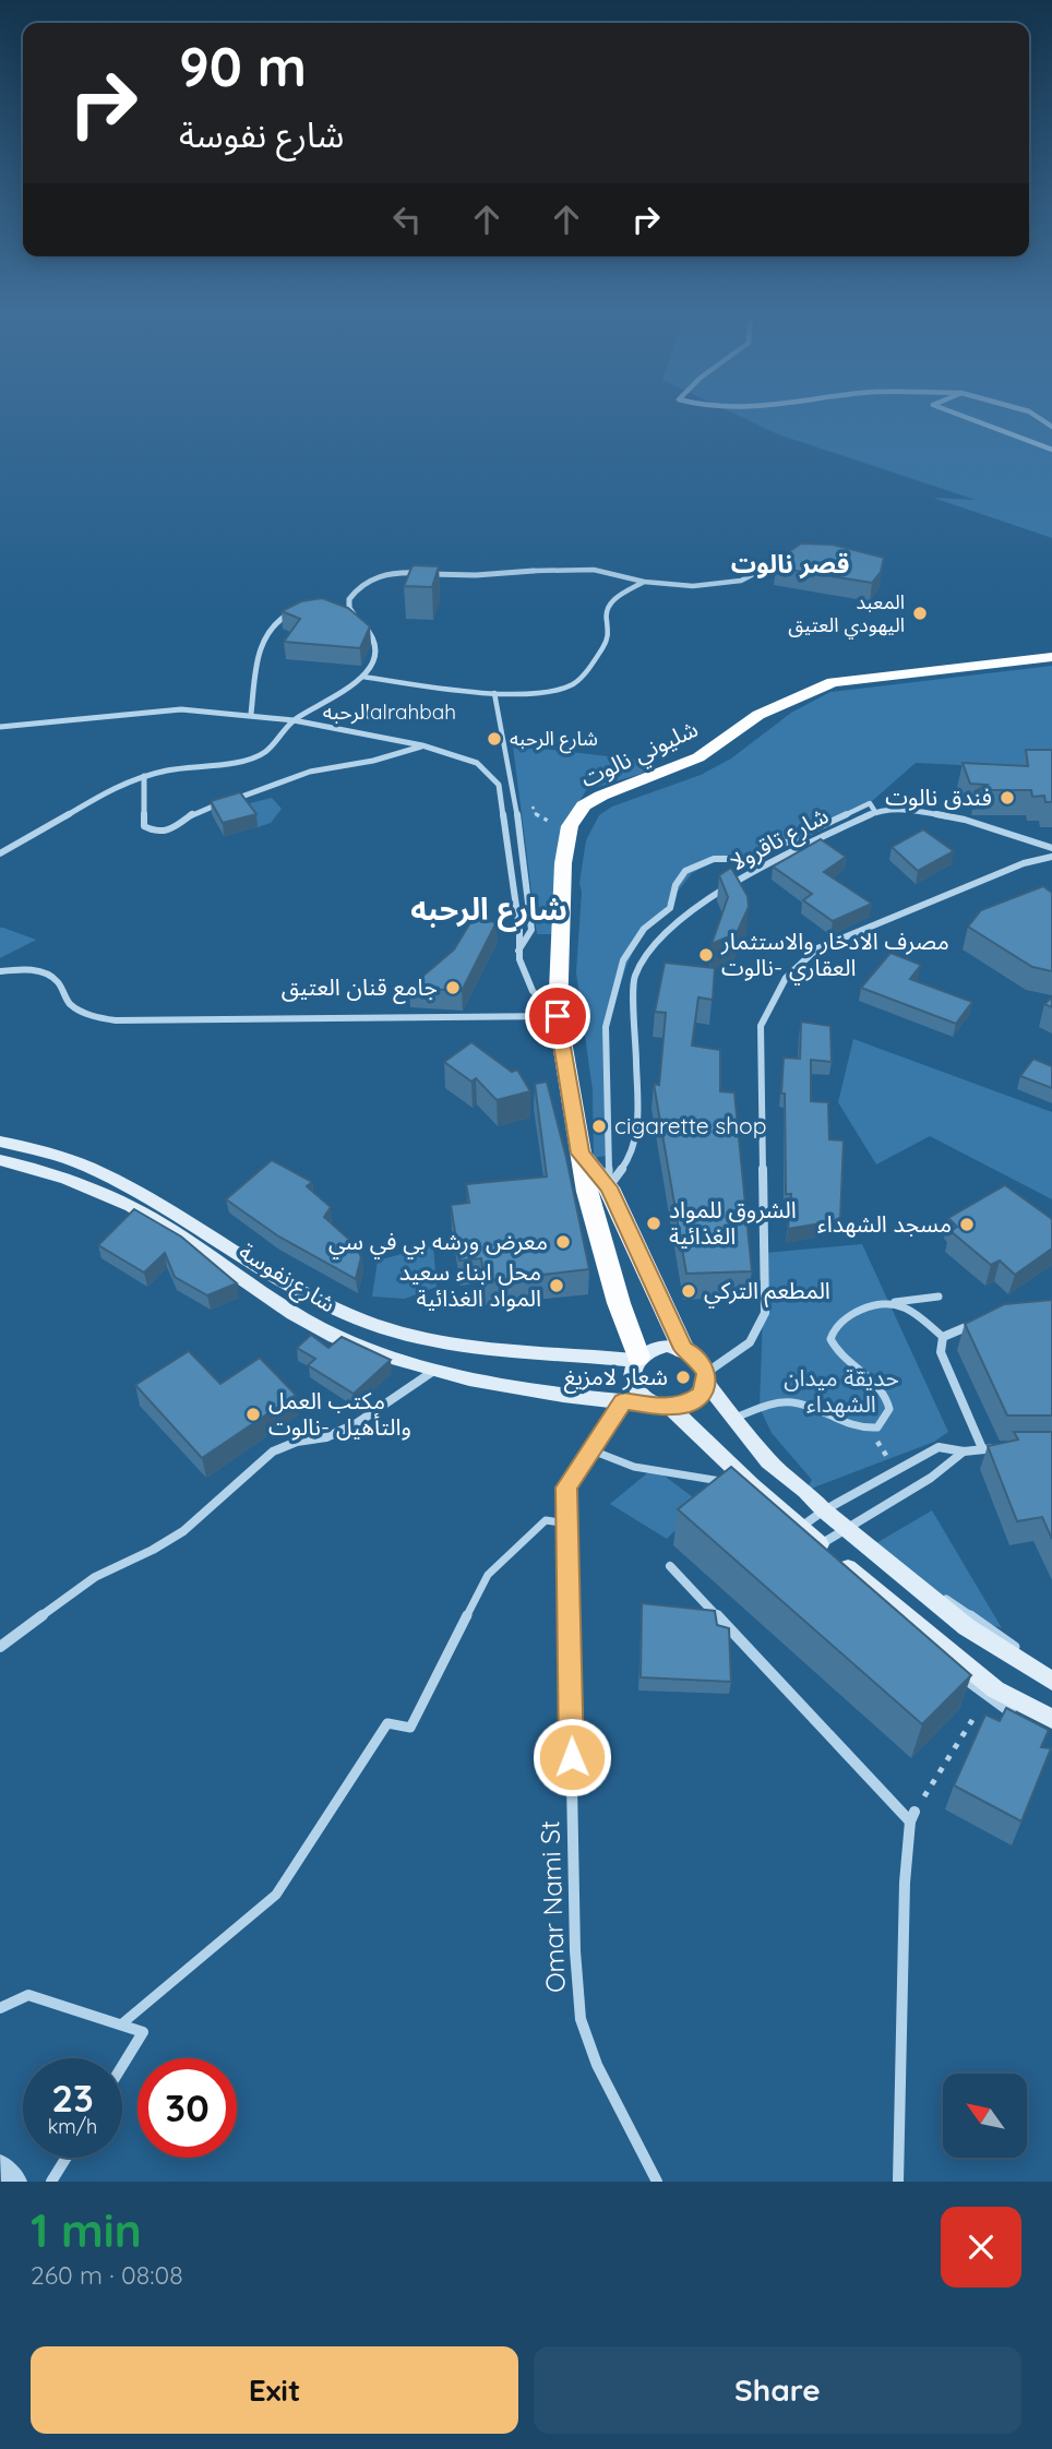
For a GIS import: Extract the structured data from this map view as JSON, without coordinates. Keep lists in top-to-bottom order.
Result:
{
  "streets": {
    "highway": ["شليوني نالوت"],
    "main road": ["شارع نفوسة"],
    "street": ["شارع تاقرولا", "Omar Nami St"]
  },
  "crossings": [
    ["شارع نفوسة", "Omar Nami St"]
  ],
  "districts": ["قصر نالوت", "الرحبهalrahbah", "شارع الرحبه"],
  "parks": ["حديقة ميدان الشهداء"],
  "places": [
    "المعبد اليهودي العتيق",
    "شارع الرحبه",
    "فندق نالوت",
    "مصرف الادخار والاستثمار العقاري -نالوت",
    "جامع قنان العتيق",
    "cigarette shop",
    "الشروق للمواد الغذائية",
    "مسجد الشهداء",
    "معرض ورشه بي في سي",
    "محل ابناء سعيد المواد الغذائية",
    "المطعم التركي",
    "شعار لامزيغ",
    "مكتب العمل والتأهيل -نالوت"
  ],
  "north": "top left",
  "page": {
    "turn": ["90 m", "شارع نفوسة"],
    "speed": "23 km/h",
    "limit": "30",
    "heading": ["1 min", "260 m · 08:08"],
    "buttons": ["Exit", "Share"]
  }
}
